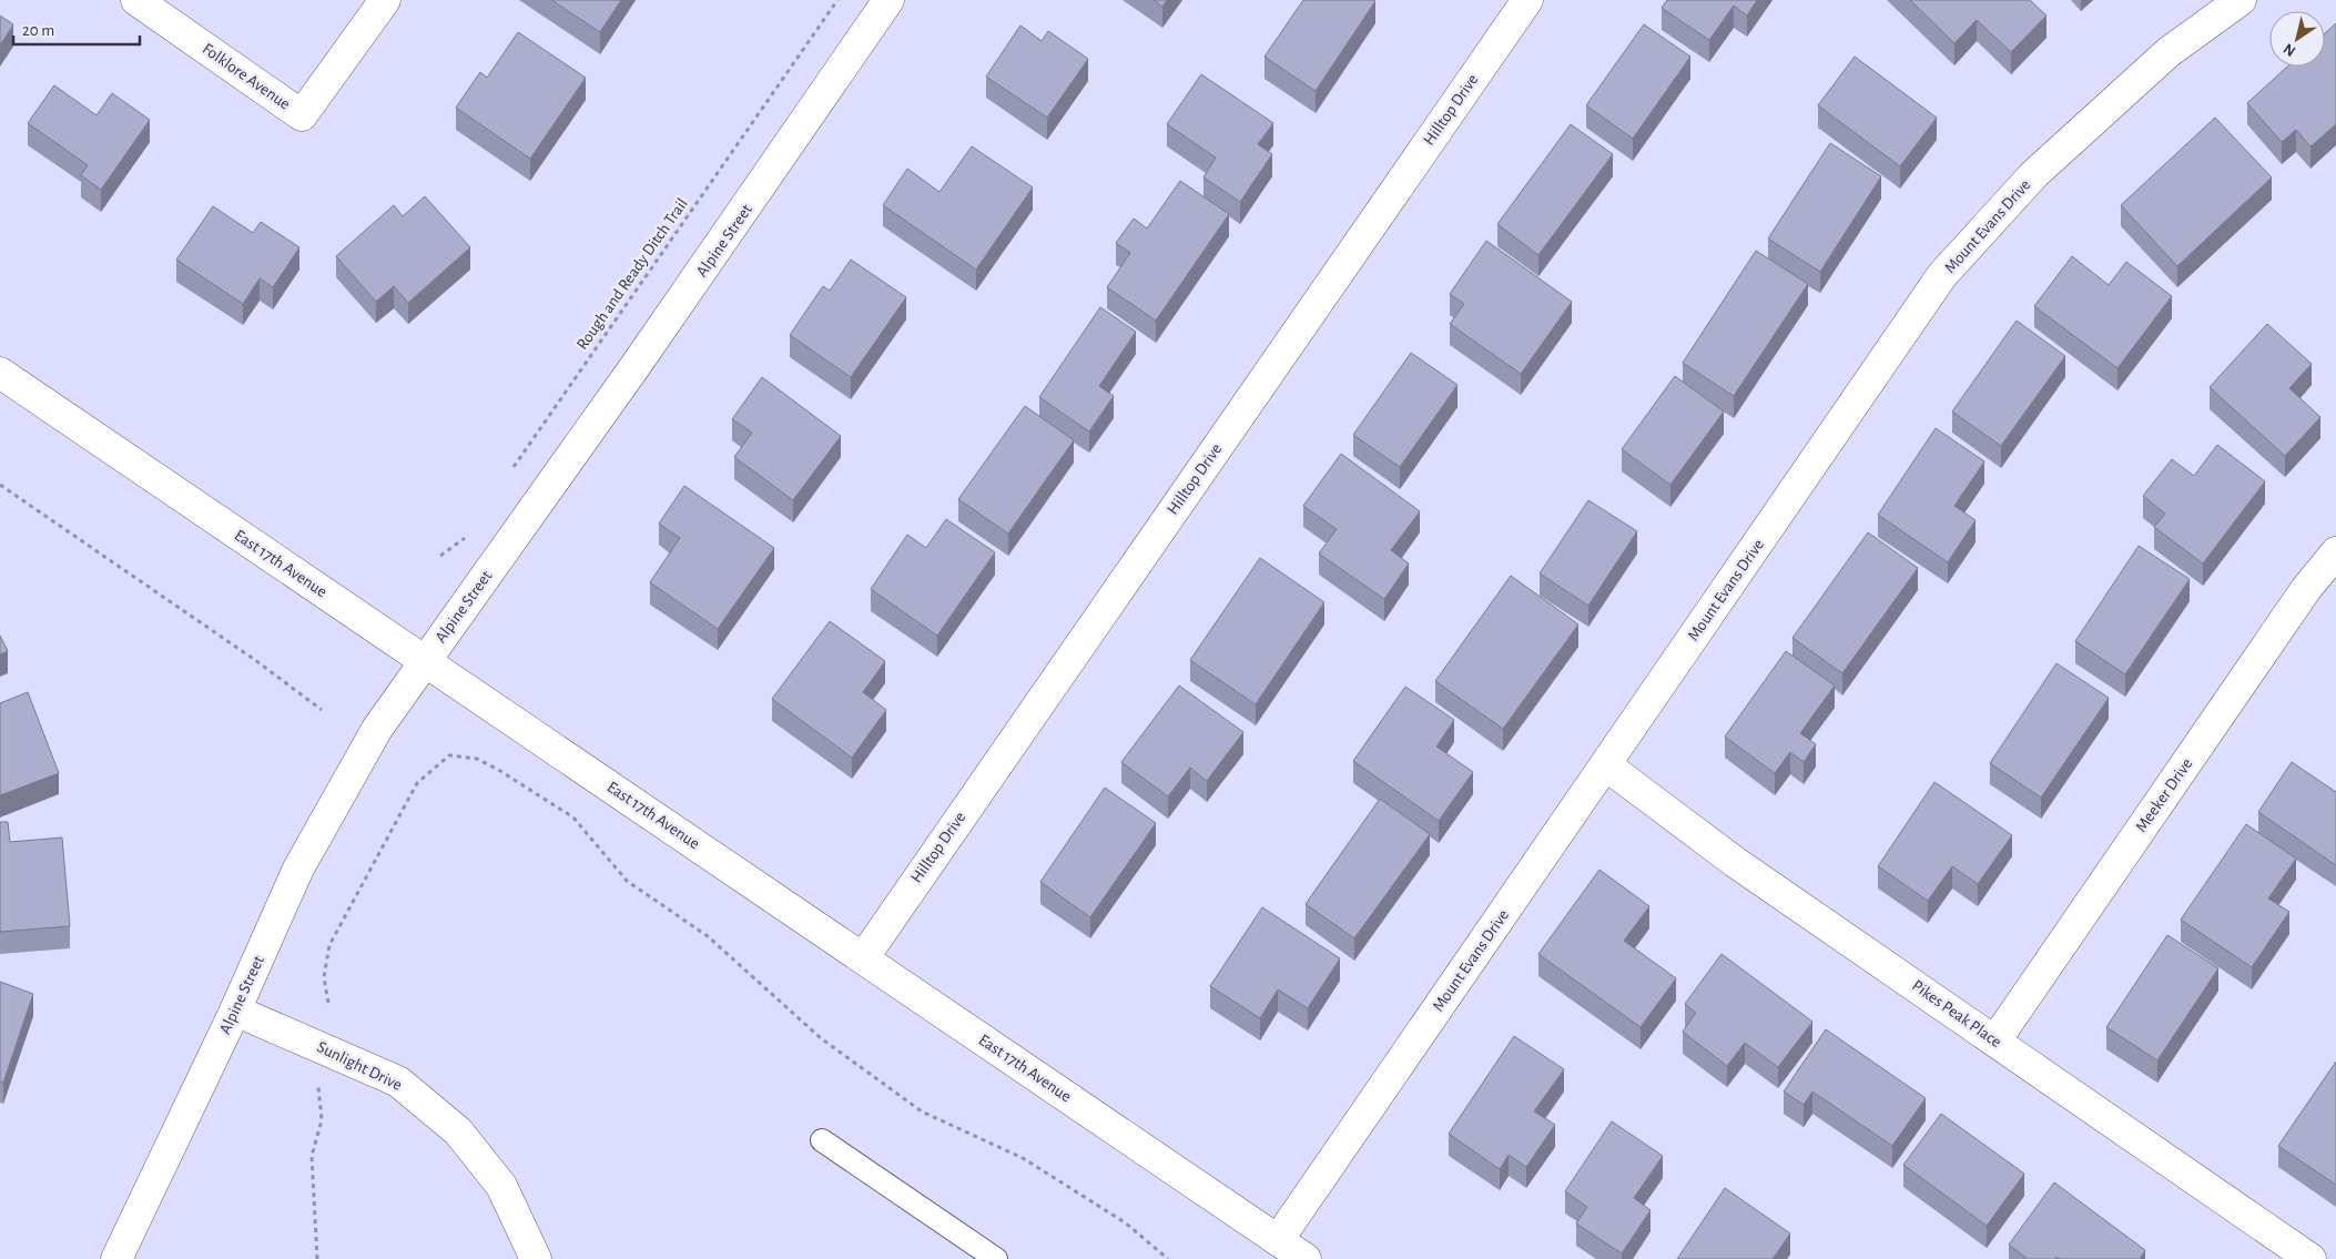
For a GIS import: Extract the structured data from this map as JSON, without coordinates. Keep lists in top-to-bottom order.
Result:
{
  "streets": {
    "street": [
      "Folklore Avenue",
      "Hilltop Drive",
      "Mount Evans Drive",
      "Alpine Street",
      "East 17th Avenue",
      "Meeker Drive",
      "Pikes Peak Place",
      "Sunlight Drive"
    ],
    "path": ["Rough and Ready Ditch Trail"]
  },
  "crossings": [
    ["Hilltop Drive", "East 17th Avenue"],
    ["Mount Evans Drive", "East 17th Avenue"],
    ["Mount Evans Drive", "Pikes Peak Place"],
    ["Alpine Street", "East 17th Avenue"],
    ["Alpine Street", "Sunlight Drive"],
    ["Meeker Drive", "Pikes Peak Place"]
  ],
  "scale_bar": "20 m",
  "north": "bottom left"
}
